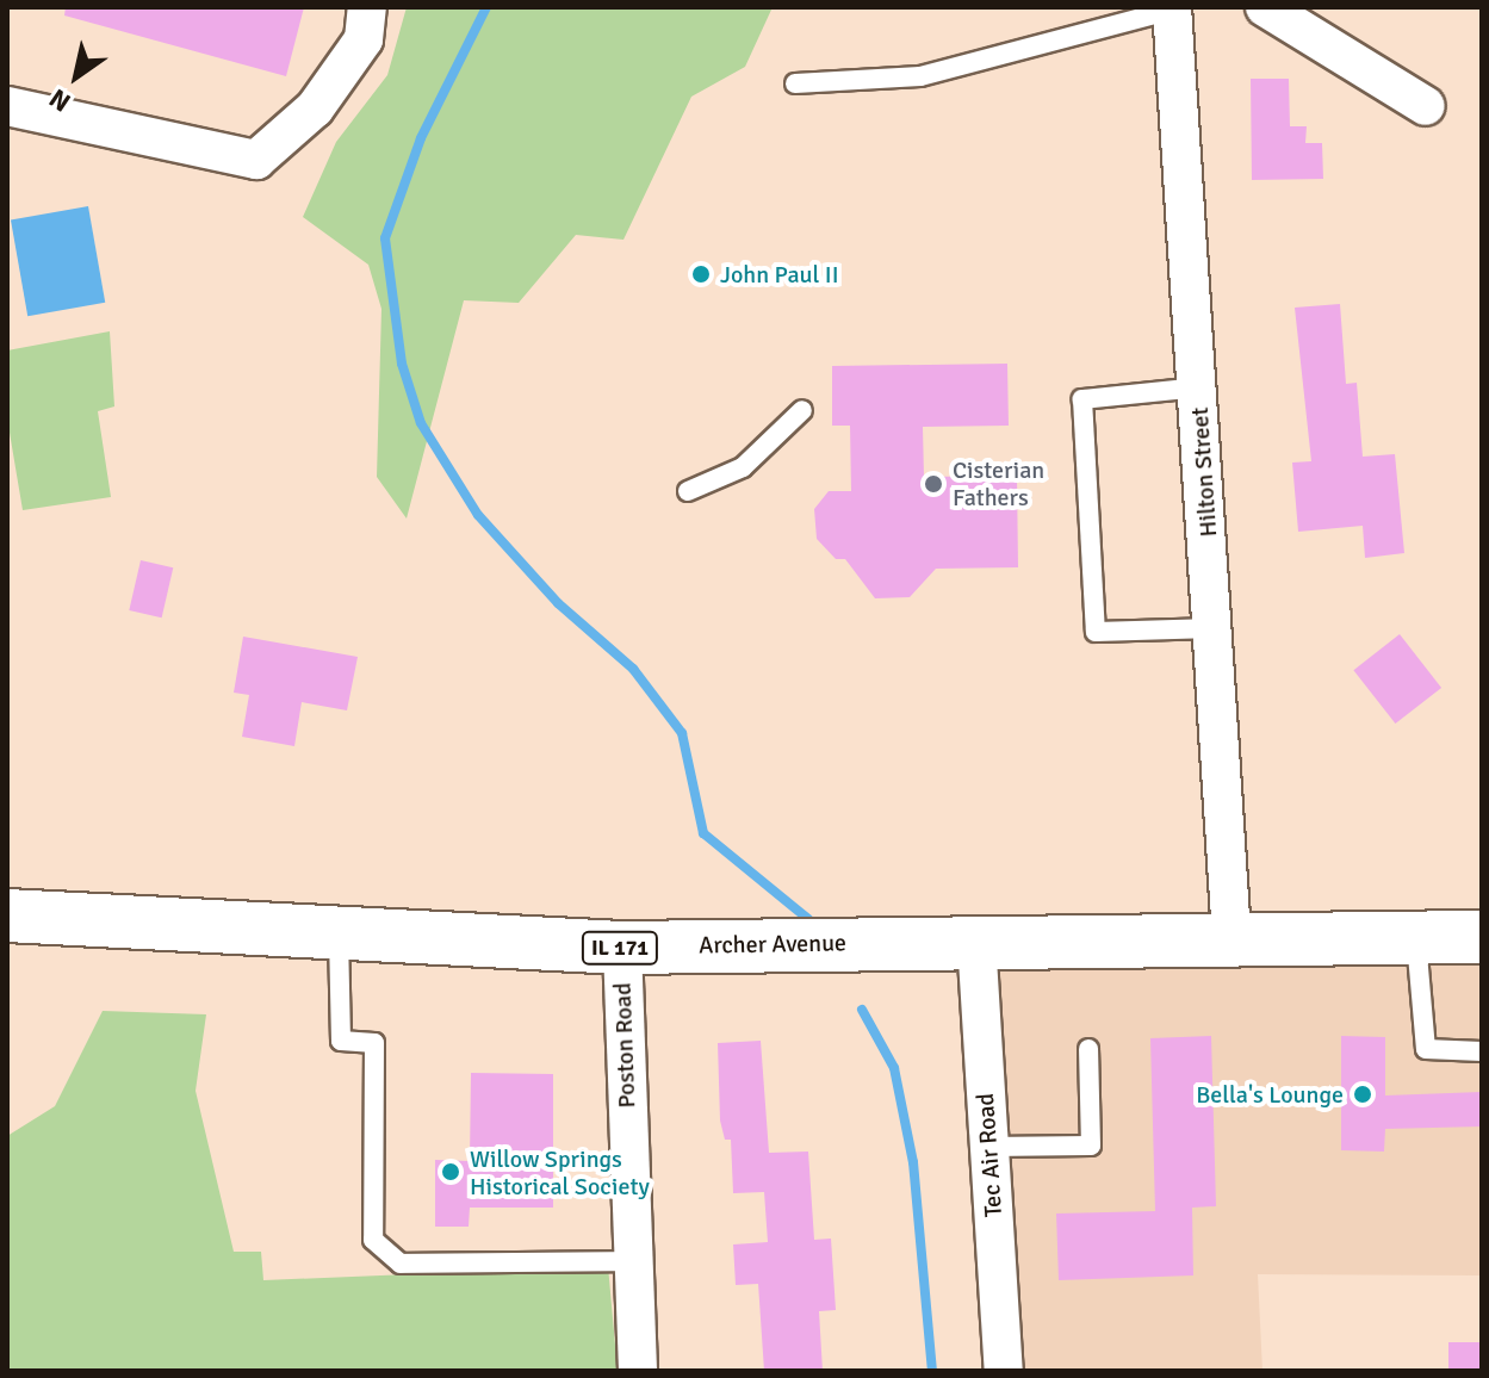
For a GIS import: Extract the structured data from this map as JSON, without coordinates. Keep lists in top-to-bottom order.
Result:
{
  "streets": {
    "main road": ["Archer Avenue", "IL 171"],
    "street": ["Hilton Street", "Poston Road", "Tec Air Road"]
  },
  "crossings": [
    ["Hilton Street", "Archer Avenue"],
    ["Archer Avenue", "Poston Road"],
    ["Archer Avenue", "Tec Air Road"]
  ],
  "places": [
    "John Paul II",
    "Cisterian Fathers",
    "Bella's Lounge",
    "Willow Springs Historical Society"
  ],
  "north": "bottom left"
}
